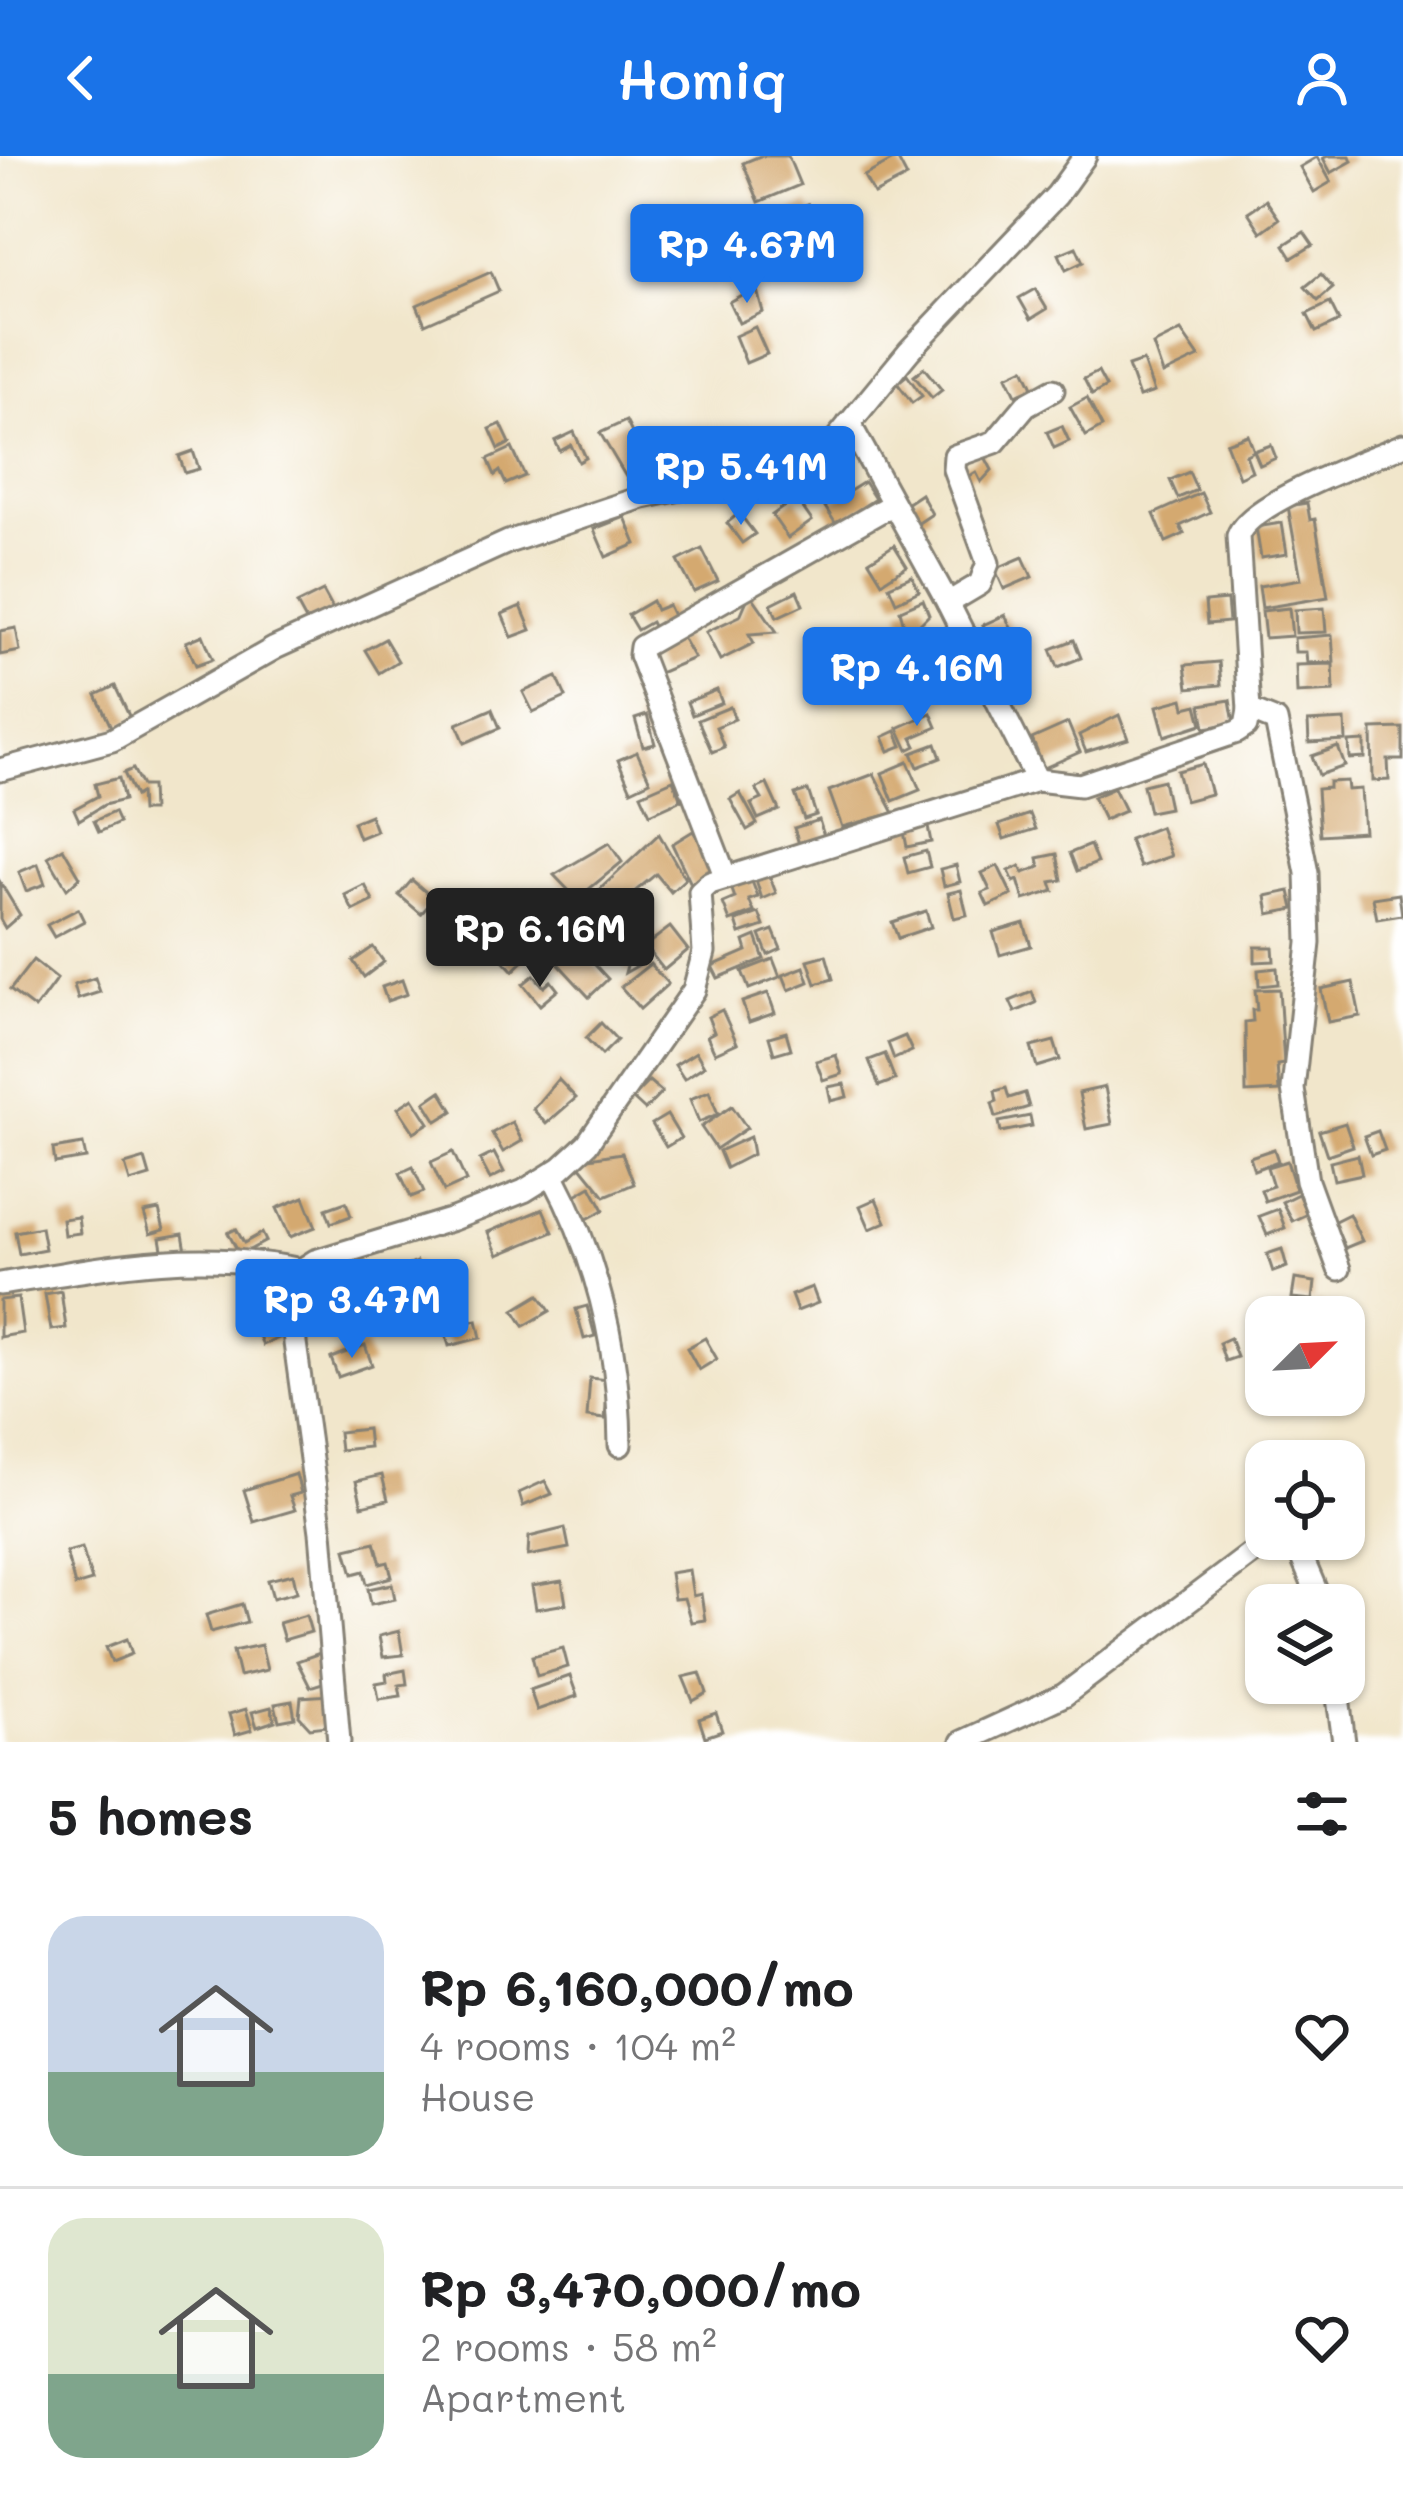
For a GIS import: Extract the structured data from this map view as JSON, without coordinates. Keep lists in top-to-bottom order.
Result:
{
  "north": "top right",
  "page": {
    "header": "Homiq",
    "price": [
      "Rp 4.67M",
      "Rp 5.41M",
      "Rp 4.16M",
      "Rp 6.16M",
      "Rp 3.47M"
    ],
    "heading": "5 homes",
    "list": [
      {
        "name": "Rp 6,160,000/mo",
        "note": "4 rooms · 104 m² · House"
      },
      {
        "name": "Rp 3,470,000/mo",
        "note": "2 rooms · 58 m² · Apartment"
      }
    ]
  }
}
